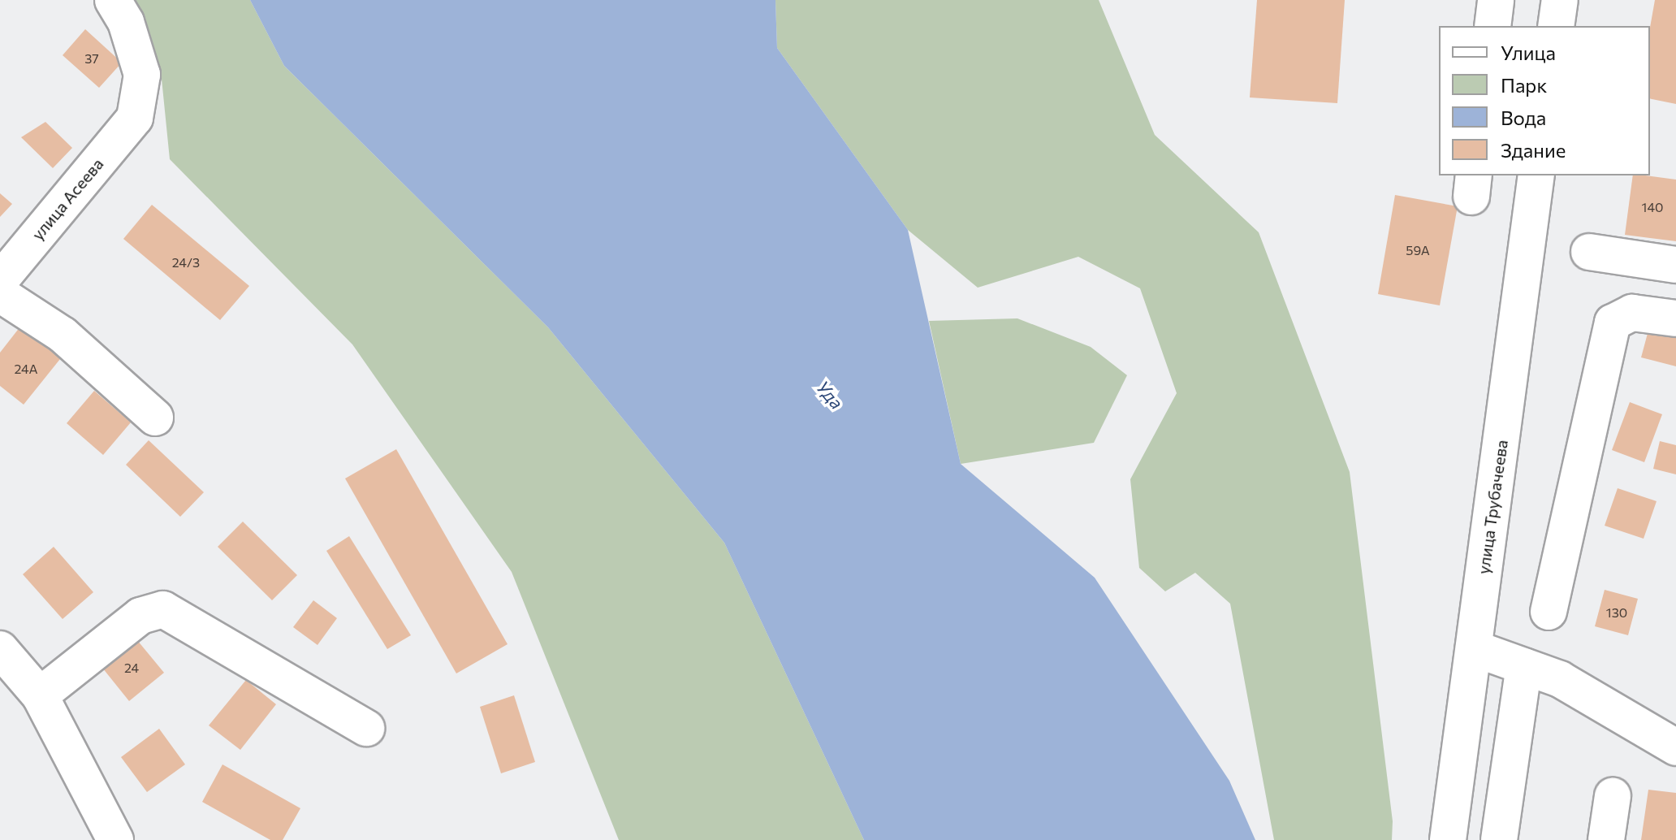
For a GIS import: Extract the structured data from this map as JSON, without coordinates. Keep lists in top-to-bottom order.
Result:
{
  "streets": {
    "street": ["улица Асеева", "улица Трубачеева"]
  },
  "water": ["Уда"],
  "house_numbers": [
    "37",
    "140",
    "59А",
    "24/3",
    "24А",
    "130",
    "24"
  ],
  "legend": [
    "Улица",
    "Парк",
    "Вода",
    "Здание"
  ]
}
